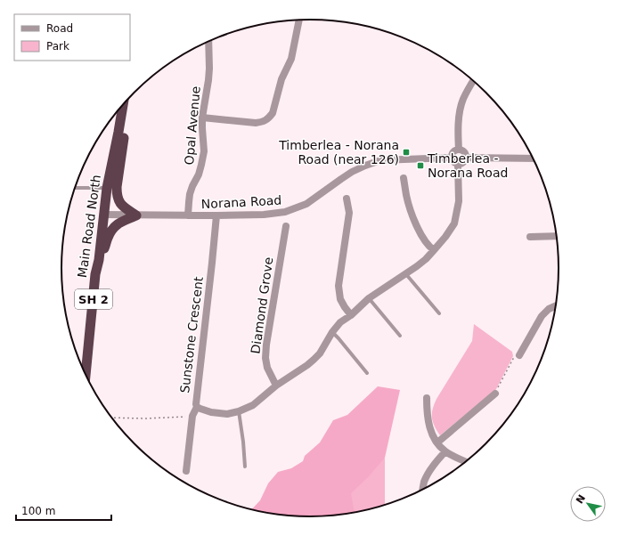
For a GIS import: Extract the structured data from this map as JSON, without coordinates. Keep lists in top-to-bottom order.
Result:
{
  "streets": {
    "highway": ["Main Road North", "SH 2"],
    "street": [
      "Opal Avenue",
      "Norana Road",
      "Diamond Grove",
      "Sunstone Crescent"
    ]
  },
  "crossings": [
    ["Opal Avenue", "Norana Road"],
    ["Norana Road", "Main Road North"],
    ["Norana Road", "Sunstone Crescent"],
    ["Diamond Grove", "Sunstone Crescent"]
  ],
  "places": {
    "transit": ["Timberlea - Norana Road (near 126)", "Timberlea - Norana Road"]
  },
  "legend": ["Road", "Park"],
  "scale_bar": "100 m",
  "north": "top left"
}
